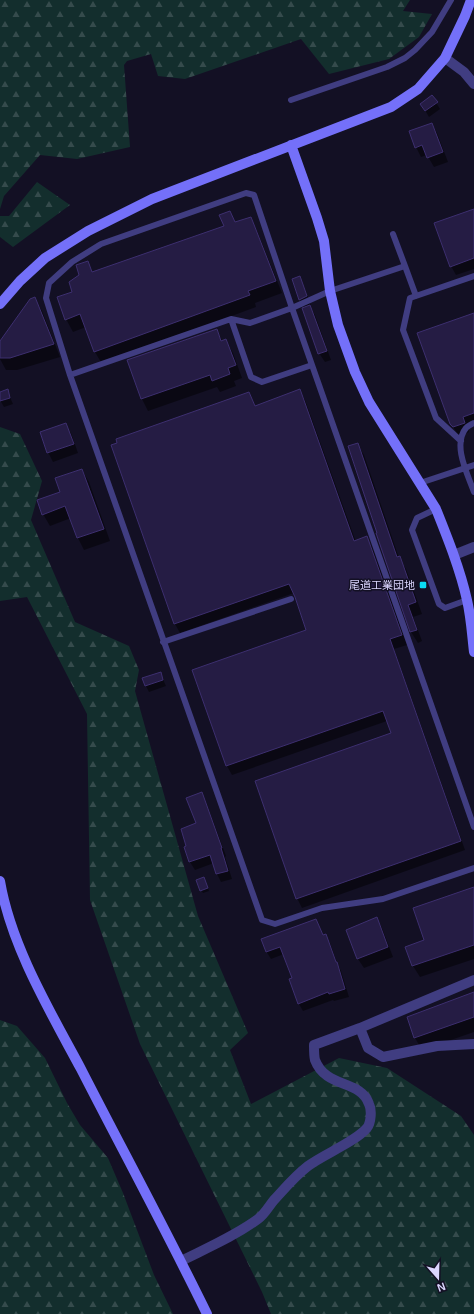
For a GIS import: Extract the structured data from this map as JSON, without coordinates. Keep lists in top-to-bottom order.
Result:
{
  "places": {
    "transit": ["尾道工業団地"]
  },
  "north": "bottom"
}
